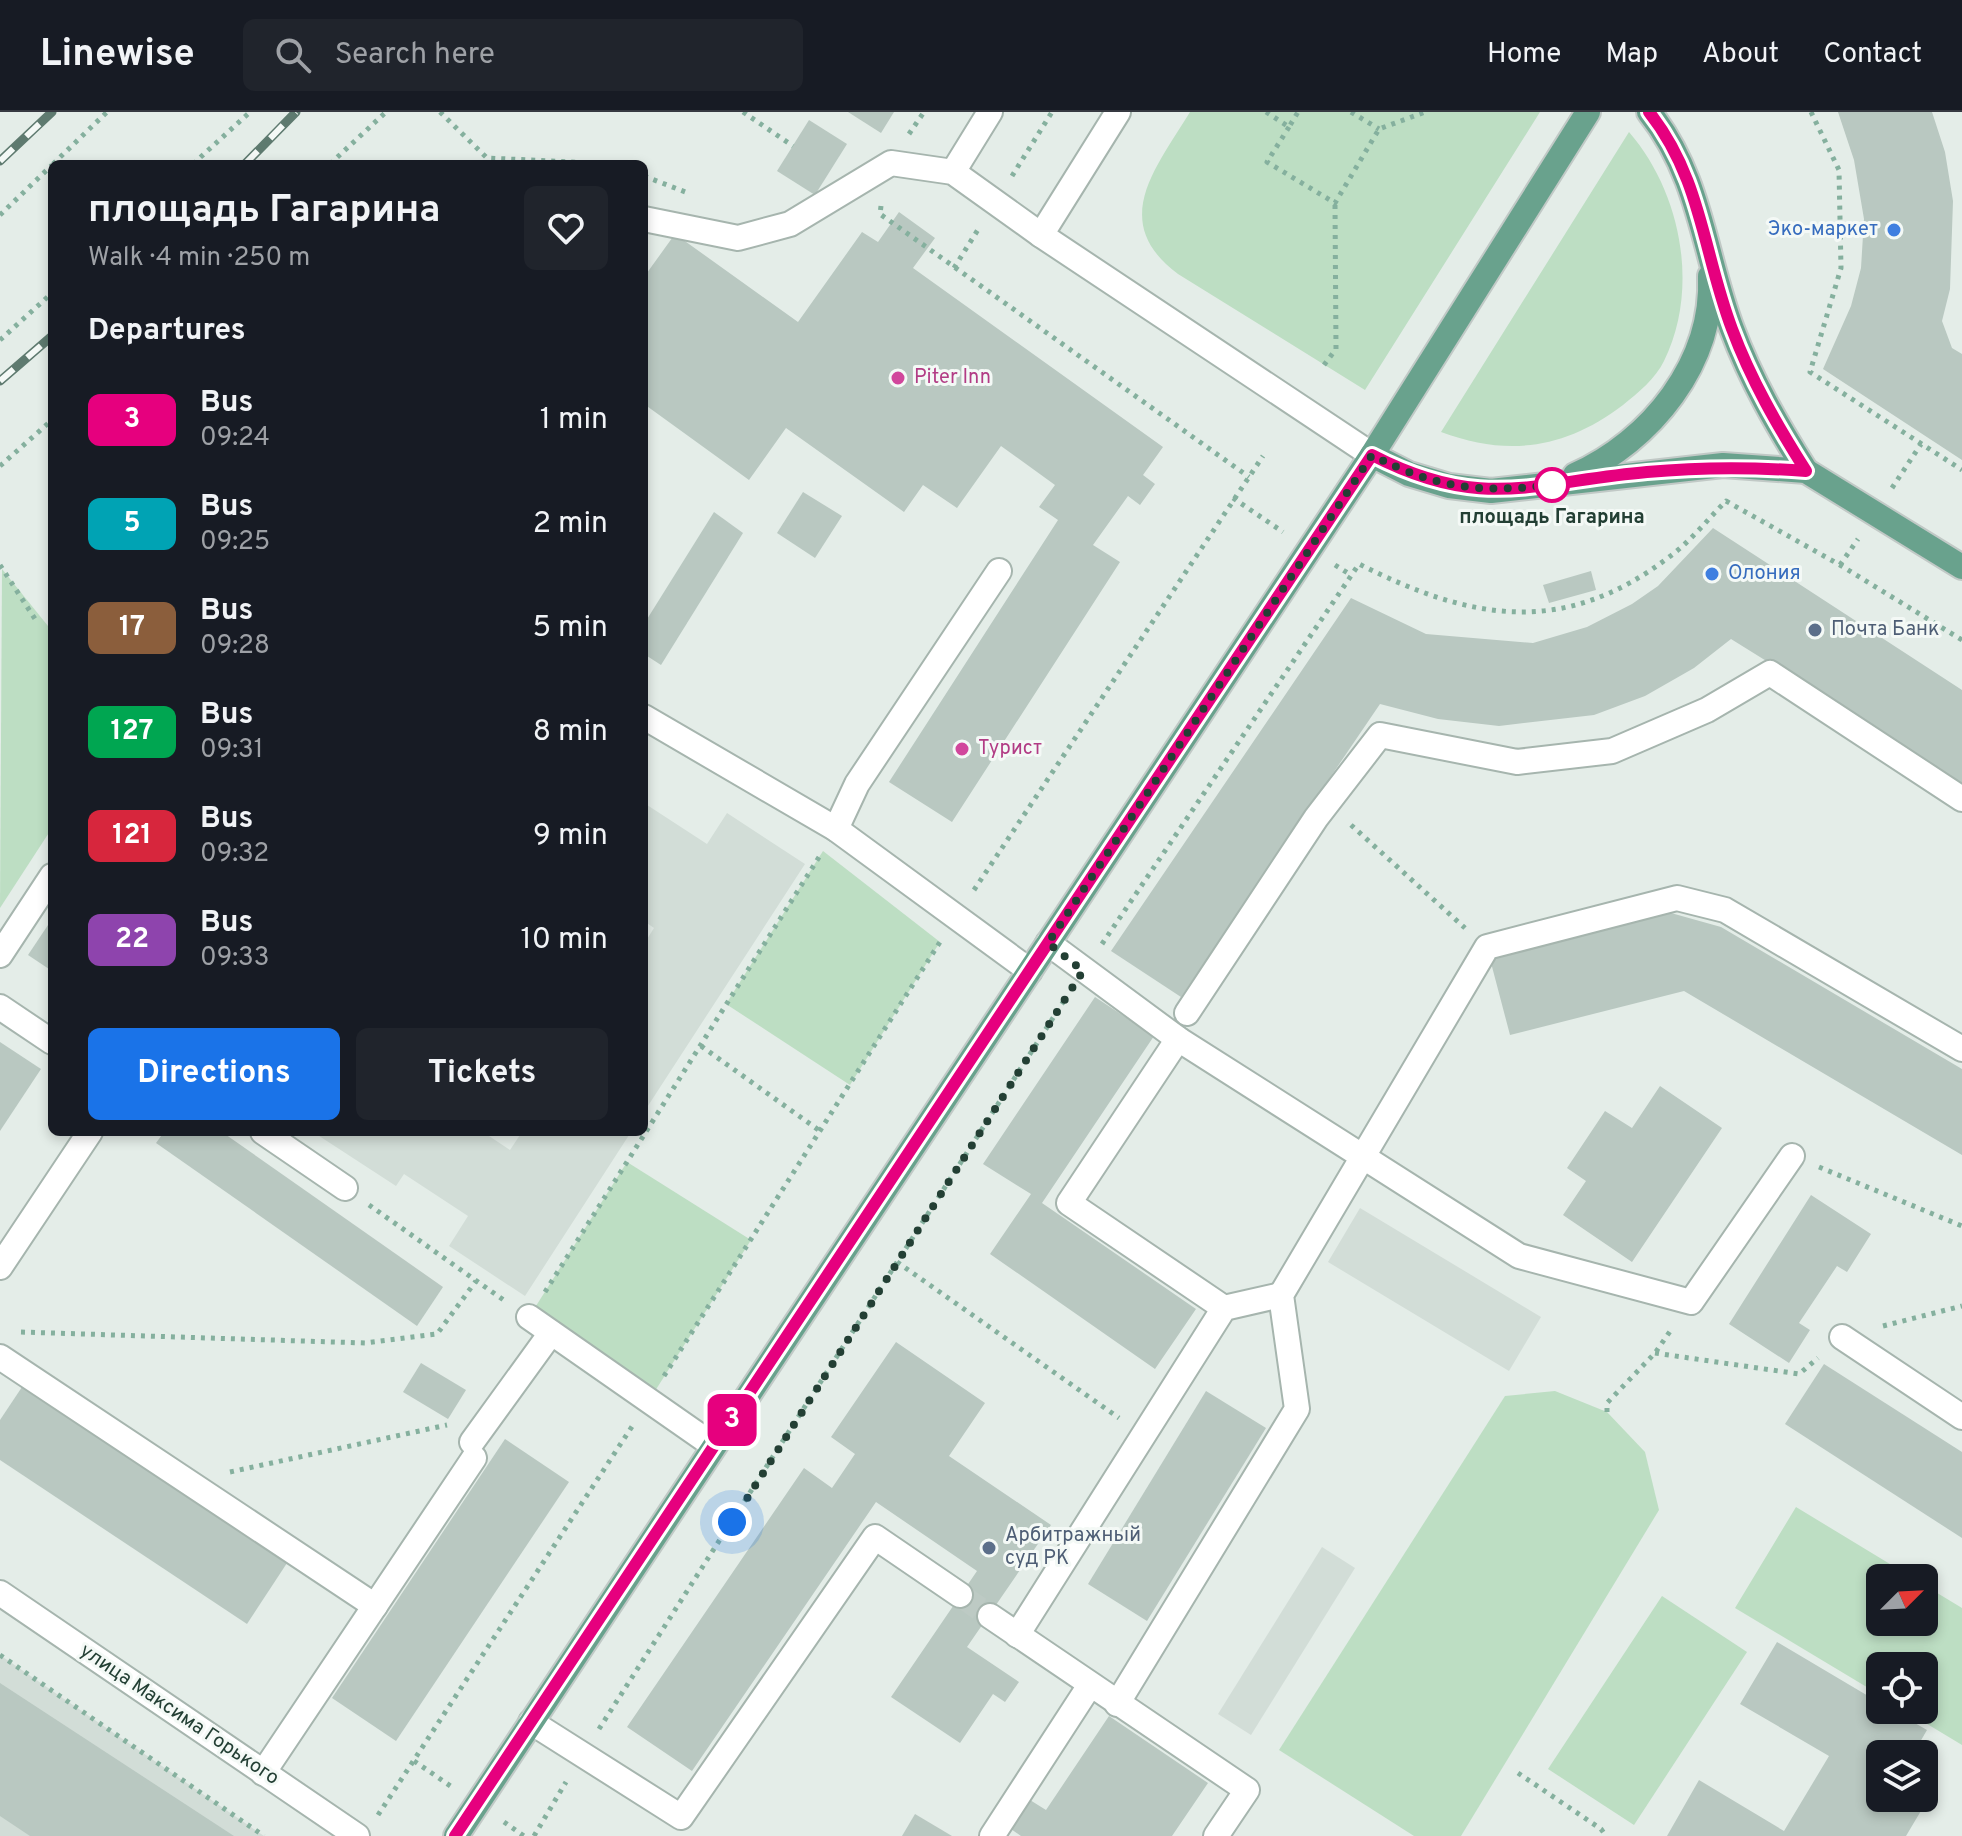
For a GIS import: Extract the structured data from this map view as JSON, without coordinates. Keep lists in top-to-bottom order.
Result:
{
  "streets": {
    "street": ["улица Максима Горького"]
  },
  "places": [
    "Эко-маркет",
    "Piter Inn",
    "площадь Гагарина",
    "Олония",
    "Почта Банк",
    "Турист",
    "Арбитражный суд РК"
  ],
  "lines": ["bus line 3"],
  "north": "top right",
  "page": {
    "header": "Linewise",
    "search": "Search here",
    "nav": [
      "Home",
      "Map",
      "About",
      "Contact"
    ],
    "on_map": "3",
    "heading": [
      ["площадь Гагарина", "Walk · 4 min · 250 m"],
      "Departures"
    ],
    "list": [
      {
        "mark": "3",
        "name": "Bus",
        "note": "09:24",
        "value": "1 min"
      },
      {
        "mark": "5",
        "name": "Bus",
        "note": "09:25",
        "value": "2 min"
      },
      {
        "mark": "17",
        "name": "Bus",
        "note": "09:28",
        "value": "5 min"
      },
      {
        "mark": "127",
        "name": "Bus",
        "note": "09:31",
        "value": "8 min"
      },
      {
        "mark": "121",
        "name": "Bus",
        "note": "09:32",
        "value": "9 min"
      },
      {
        "mark": "22",
        "name": "Bus",
        "note": "09:33",
        "value": "10 min"
      }
    ],
    "buttons": ["Directions", "Tickets"]
  }
}
